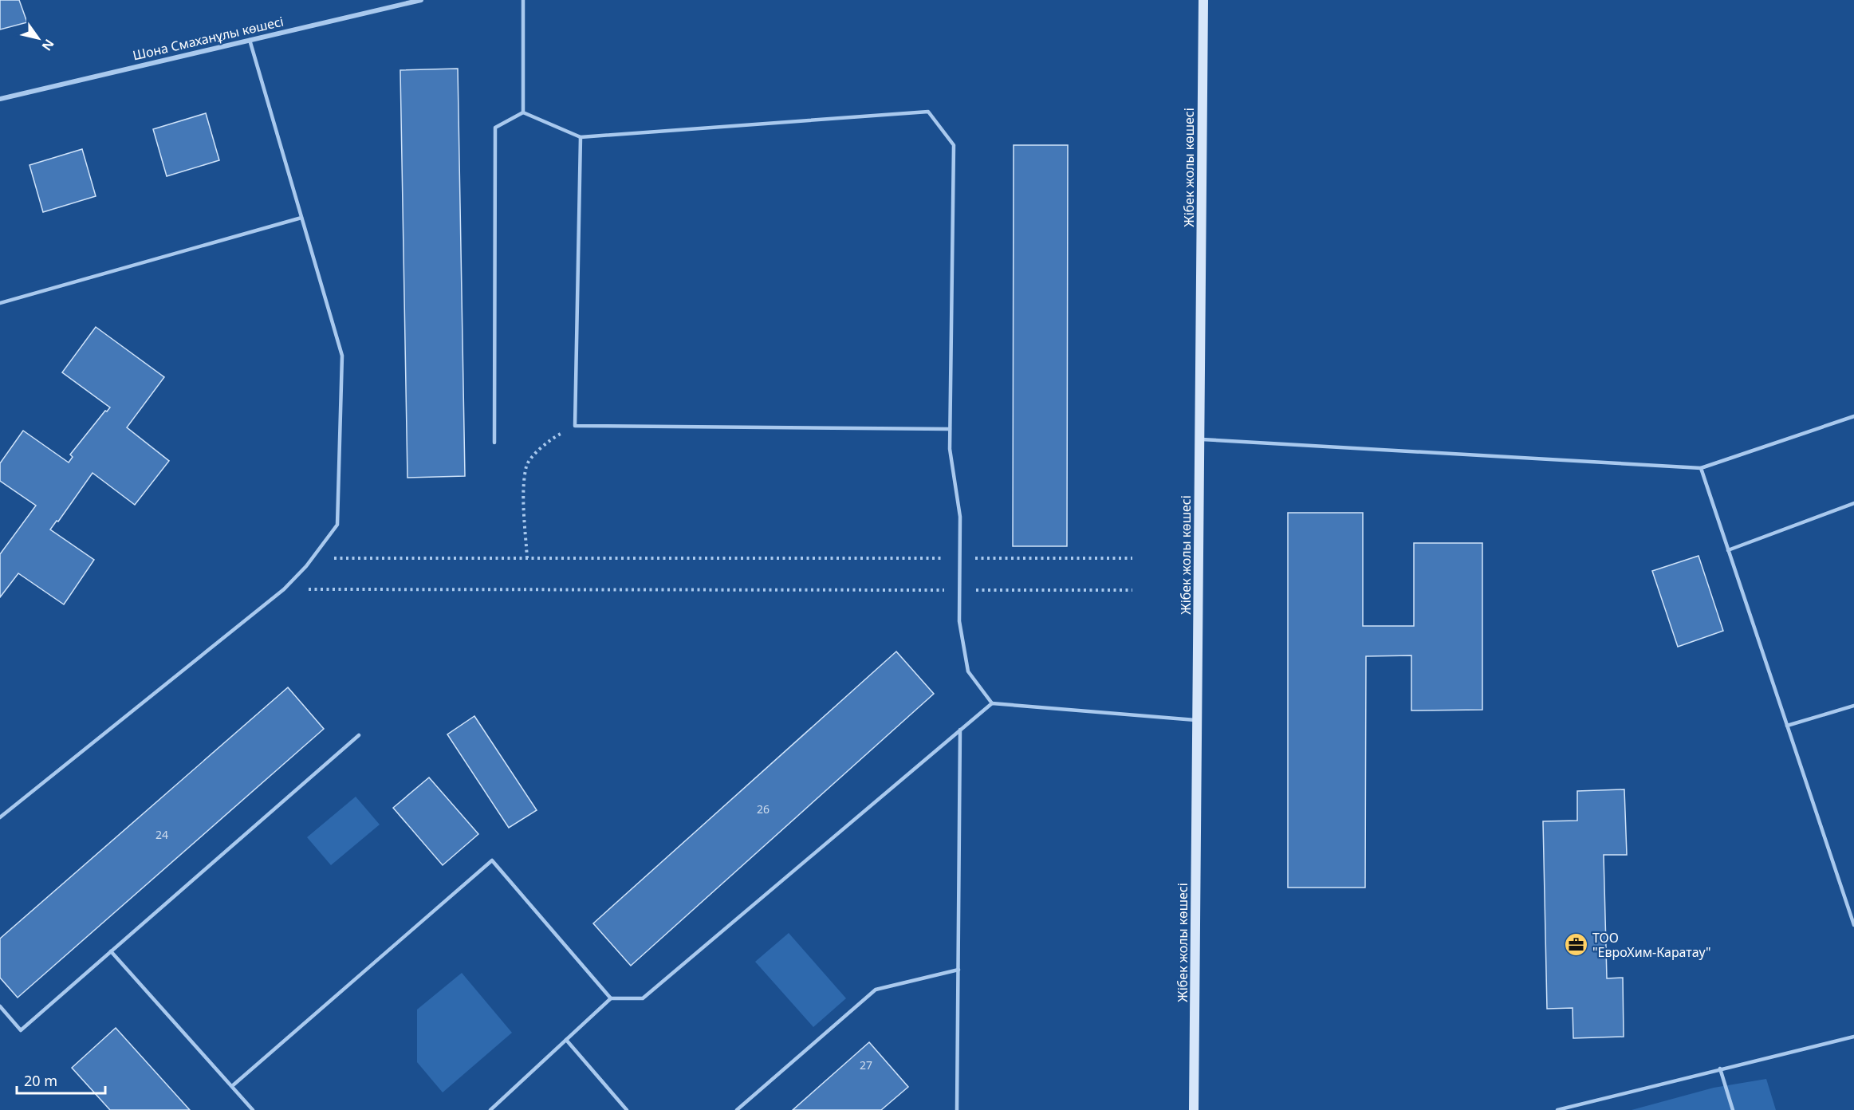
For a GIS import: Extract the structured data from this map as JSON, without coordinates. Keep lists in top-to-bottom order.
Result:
{
  "streets": {
    "main road": ["Жібек жолы көшесі"],
    "street": ["Шона Смаханұлы көшесі"]
  },
  "places": {
    "office": ["ТОО \"ЕвроХим-Каратау\""]
  },
  "house_numbers": ["26", "24", "27"],
  "scale_bar": "20 m",
  "north": "bottom right"
}
